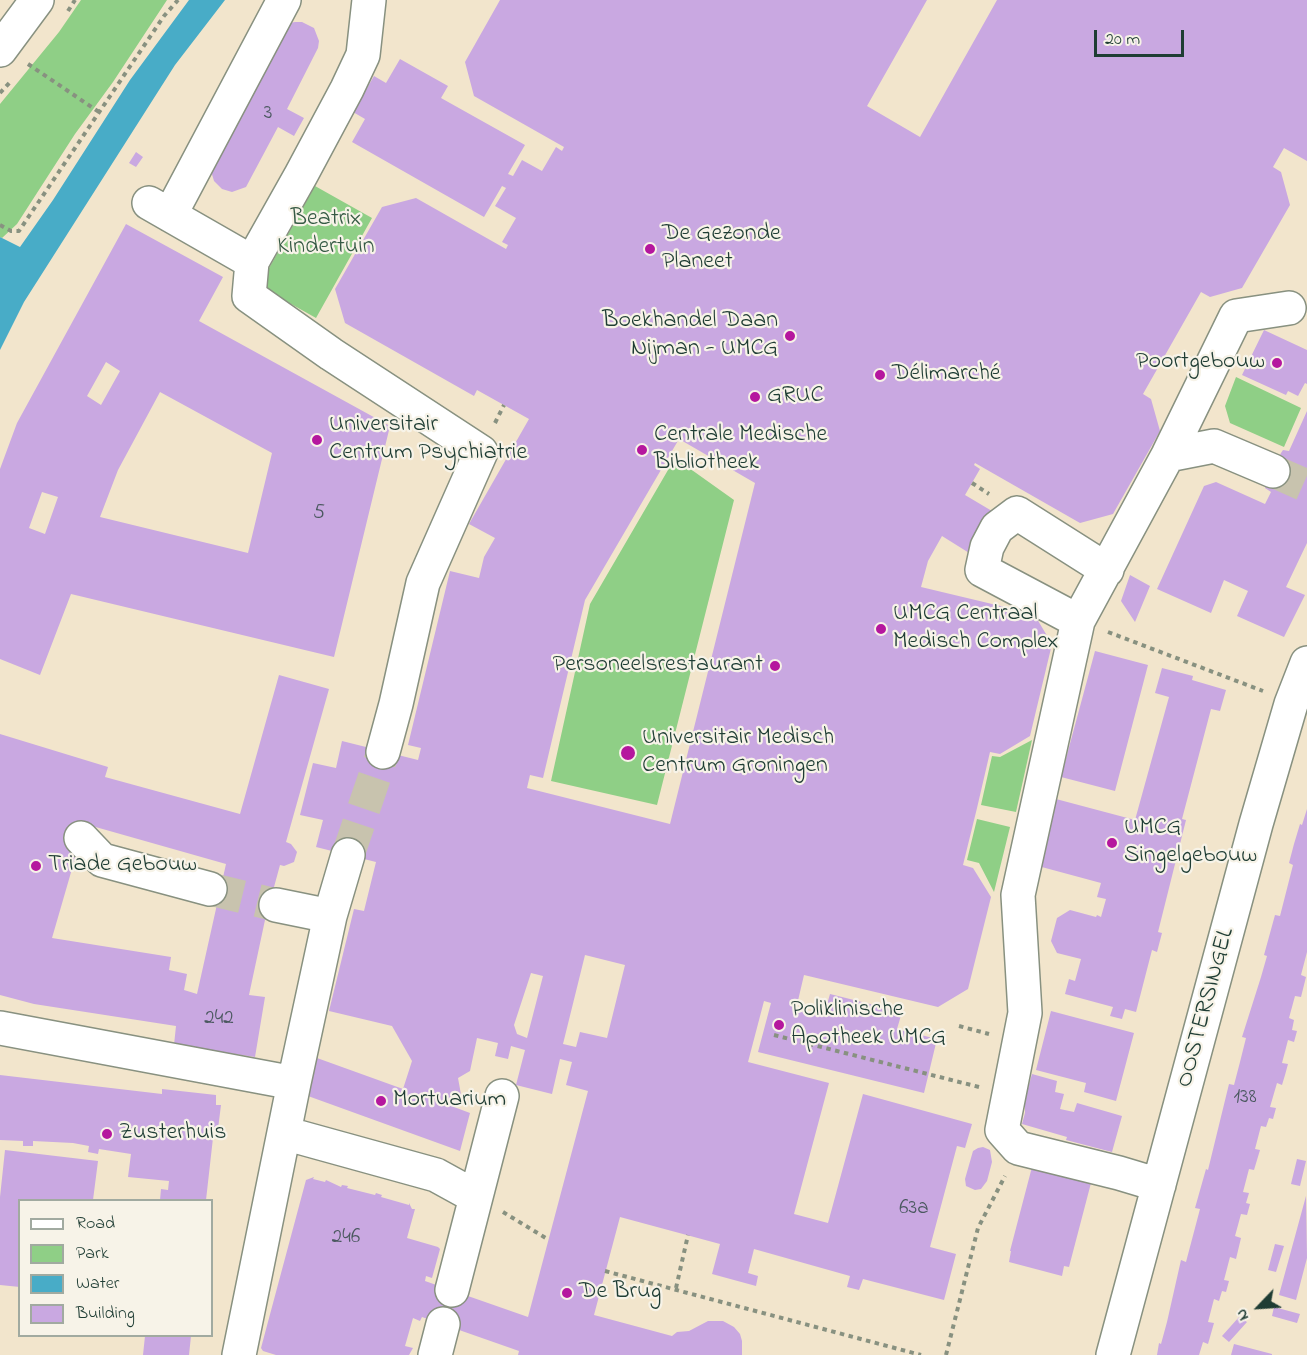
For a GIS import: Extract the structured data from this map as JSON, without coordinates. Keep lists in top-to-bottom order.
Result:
{
  "streets": {
    "street": ["OOSTERSINGEL"]
  },
  "parks": ["Beatrix Kindertuin"],
  "places": [
    "De Gezonde Planeet",
    "Boekhandel Daan Nijman - UMCG",
    "Poortgebouw",
    "Délimarché",
    "GRUC",
    "Universitair Centrum Psychiatrie",
    "Centrale Medische Bibliotheek",
    "UMCG Centraal Medisch Complex",
    "Personeelsrestaurant",
    "Universitair Medisch Centrum Groningen",
    "UMCG Singelgebouw",
    "Triade Gebouw",
    "Poliklinische Apotheek UMCG",
    "Mortuarium",
    "Zusterhuis",
    "De Brug"
  ],
  "house_numbers": [
    "3",
    "5",
    "242",
    "138",
    "63a",
    "246"
  ],
  "legend": [
    "Road",
    "Park",
    "Water",
    "Building"
  ],
  "scale_bar": "20 m",
  "north": "bottom left"
}
